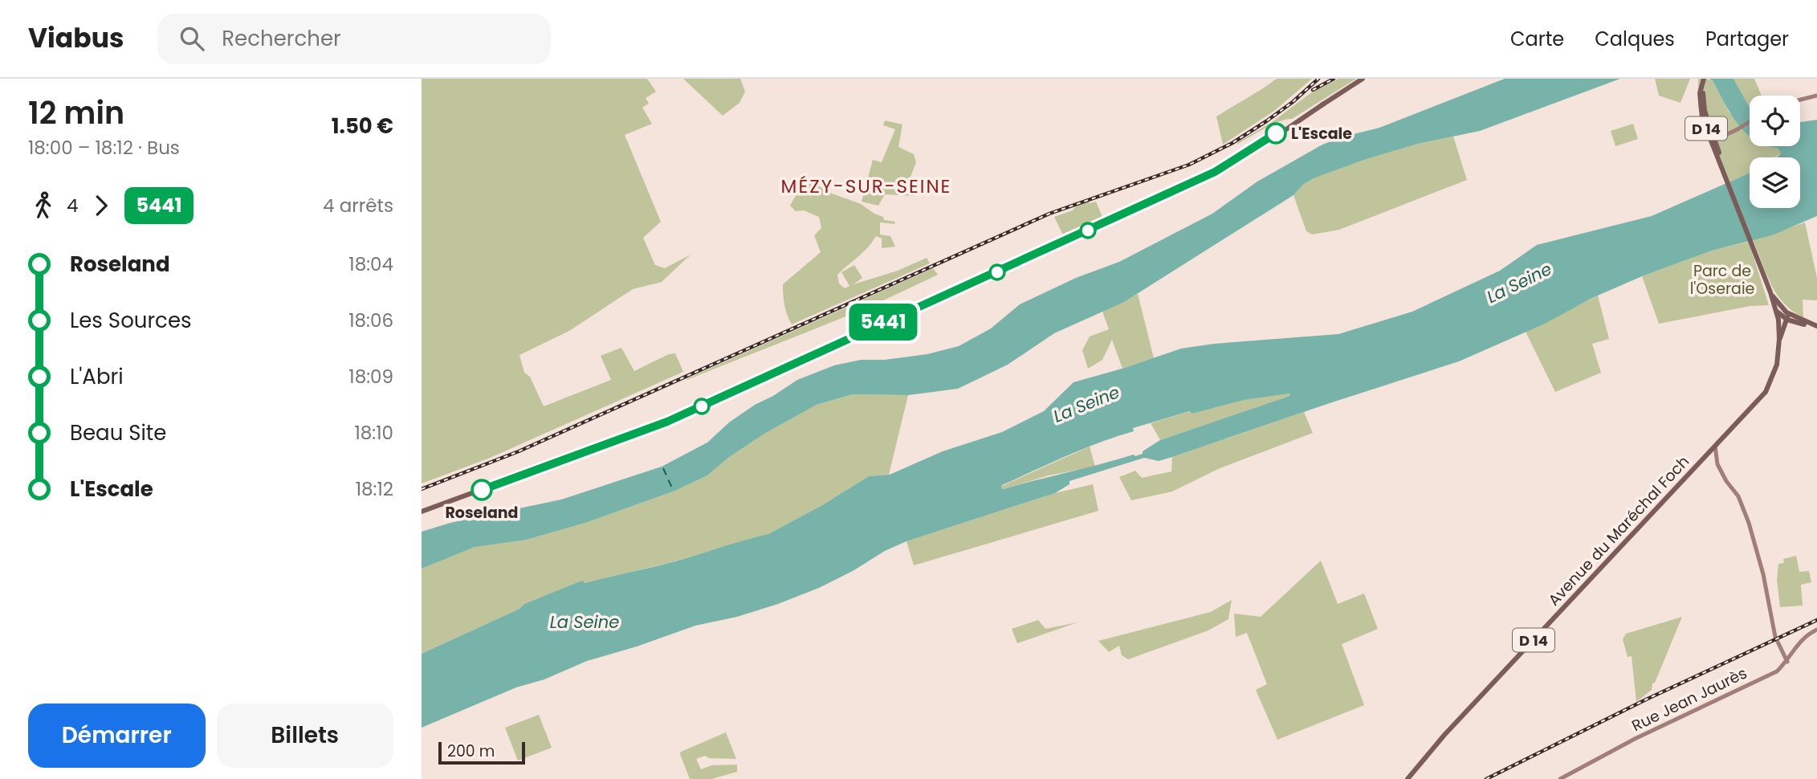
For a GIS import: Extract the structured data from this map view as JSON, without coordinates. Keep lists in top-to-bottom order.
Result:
{
  "streets": {
    "main road": ["D 14", "Avenue du Maréchal Foch"],
    "street": ["Rue Jean Jaurès"]
  },
  "crossings": [
    ["D 14", "Avenue du Maréchal Foch"]
  ],
  "districts": ["MÉZY-SUR-SEINE"],
  "water": ["La Seine"],
  "parks": ["Parc de l'Oseraie"],
  "places": ["L'Escale", "Roseland"],
  "lines": ["bus line 5441"],
  "scale_bar": "200 m",
  "page": {
    "header": "Viabus",
    "search": "Rechercher",
    "nav": ["Carte", "Calques", "Partager"],
    "heading": ["12 min", "18:00 – 18:12 · Bus", "1.50 €"],
    "on_map": "5441",
    "legs": ["4", "5441", "4 arrêts"],
    "list": [
      {
        "name": "Roseland",
        "value": "18:04"
      },
      {
        "name": "Les Sources",
        "value": "18:06"
      },
      {
        "name": "L'Abri",
        "value": "18:09"
      },
      {
        "name": "Beau Site",
        "value": "18:10"
      },
      {
        "name": "L'Escale",
        "value": "18:12"
      }
    ],
    "buttons": ["Démarrer", "Billets"],
    "scale": "200 m"
  }
}
